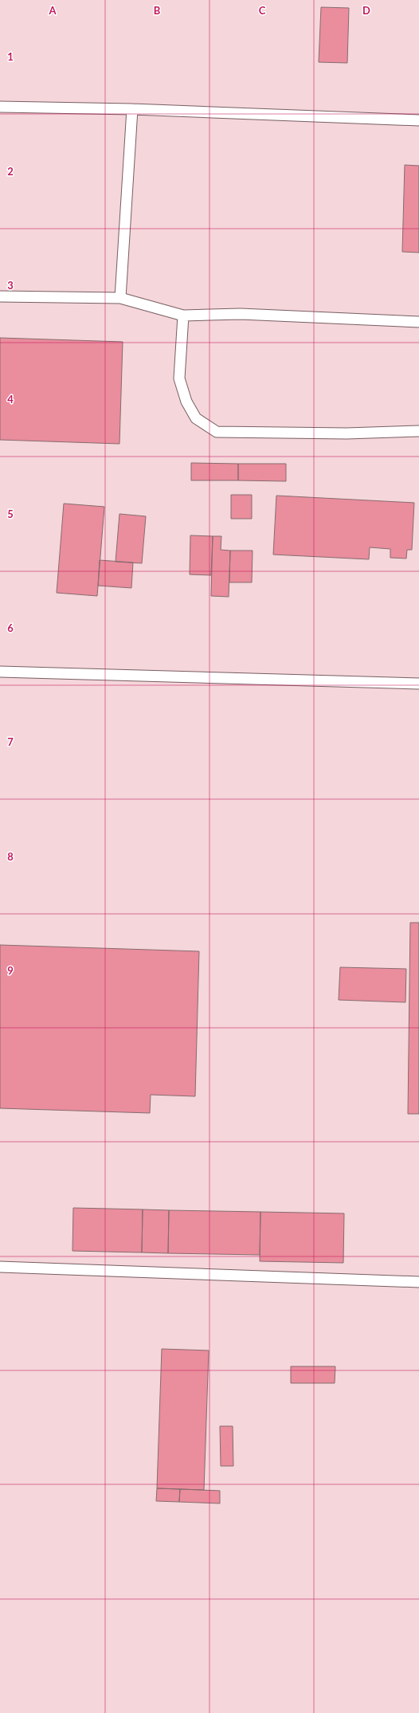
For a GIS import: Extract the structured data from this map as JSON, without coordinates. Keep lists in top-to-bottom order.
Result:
{
  "grid": {
    "columns": [
      "A",
      "B",
      "C",
      "D"
    ],
    "rows": [
      "1",
      "2",
      "3",
      "4",
      "5",
      "6",
      "7",
      "8",
      "9"
    ]
  }
}
